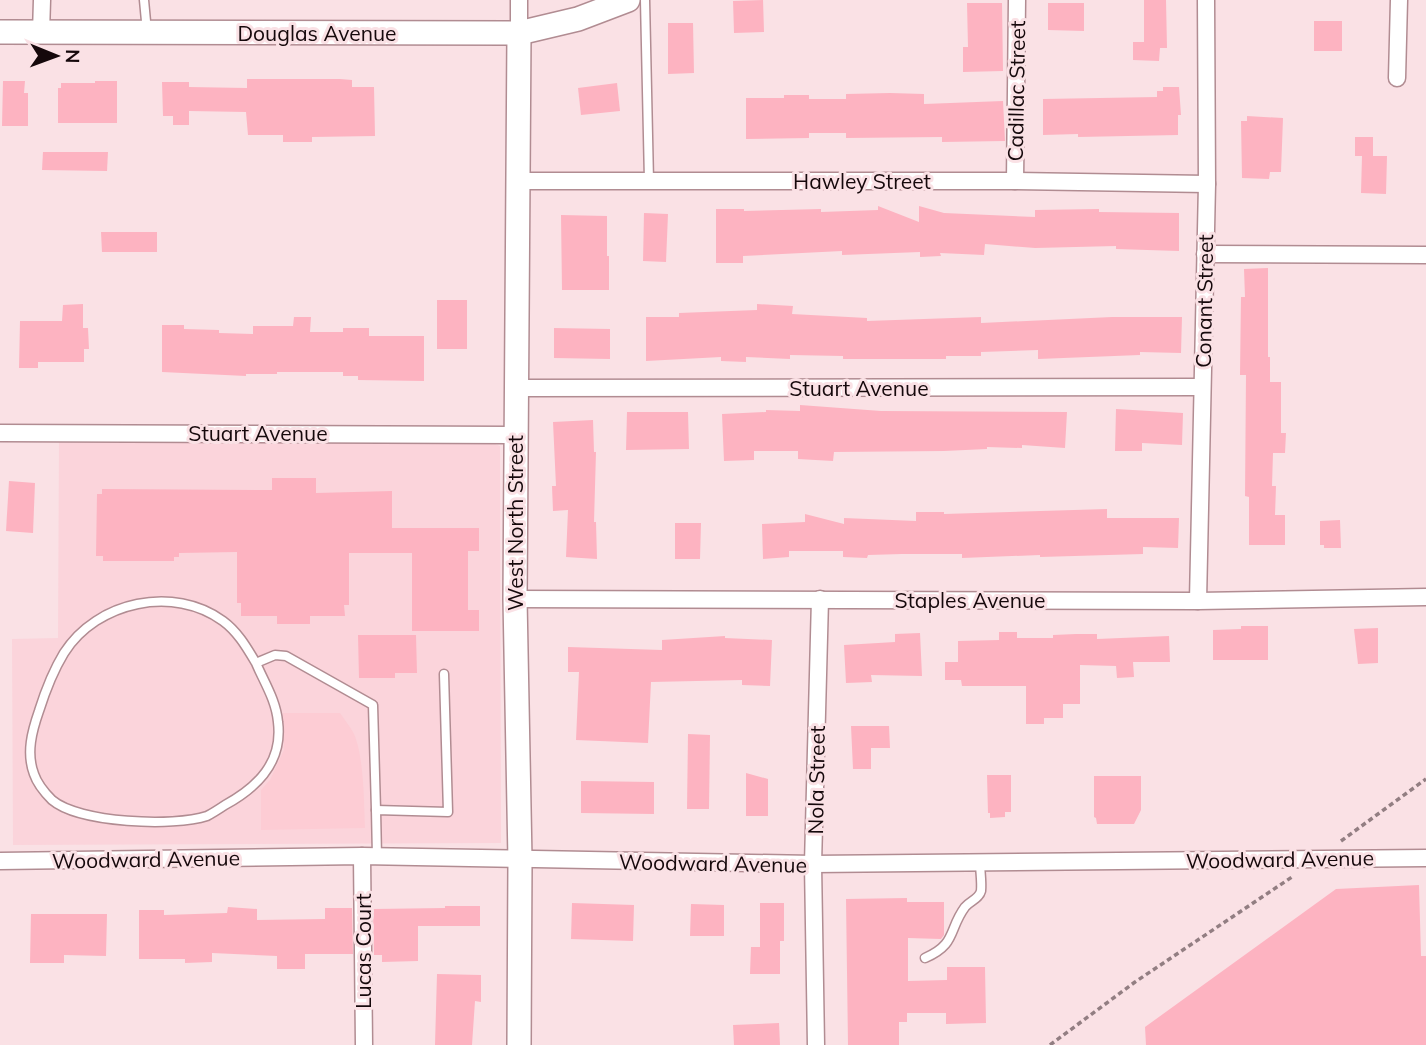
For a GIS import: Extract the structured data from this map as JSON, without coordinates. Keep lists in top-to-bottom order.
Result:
{
  "streets": {
    "street": [
      "Douglas Avenue",
      "Cadillac Street",
      "Hawley Street",
      "Conant Street",
      "Stuart Avenue",
      "West North Street",
      "Staples Avenue",
      "Nola Street",
      "Woodward Avenue",
      "Lucas Court"
    ]
  },
  "crossings": [
    ["Douglas Avenue", "West North Street"],
    ["Cadillac Street", "Hawley Street"],
    ["Hawley Street", "Conant Street"],
    ["Hawley Street", "West North Street"],
    ["Conant Street", "Stuart Avenue"],
    ["Conant Street", "Staples Avenue"],
    ["Stuart Avenue", "West North Street"],
    ["West North Street", "Staples Avenue"],
    ["West North Street", "Woodward Avenue"],
    ["Staples Avenue", "Nola Street"],
    ["Nola Street", "Woodward Avenue"],
    ["Woodward Avenue", "Lucas Court"]
  ],
  "north": "right"
}
